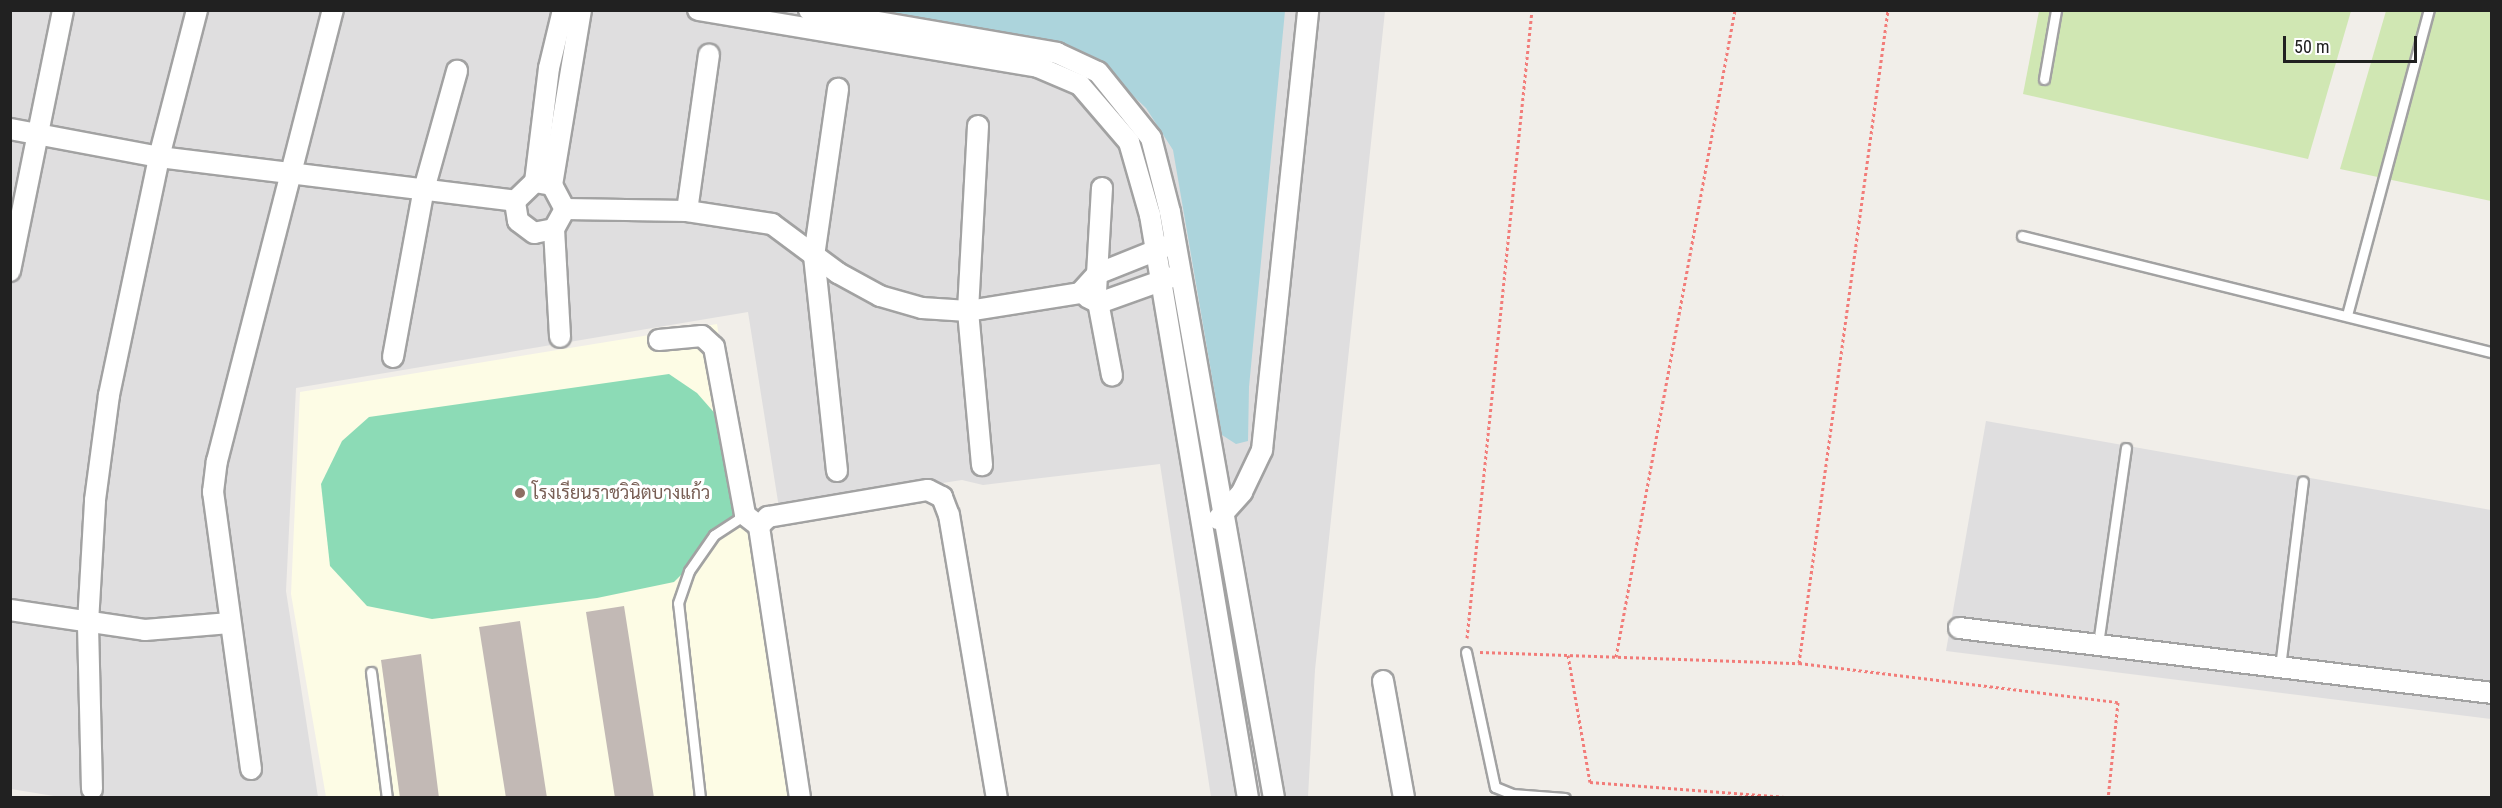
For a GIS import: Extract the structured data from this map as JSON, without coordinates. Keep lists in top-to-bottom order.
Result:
{
  "places": ["โรงเรียนราชวินิตบางแก้ว"],
  "scale_bar": "50 m"
}
